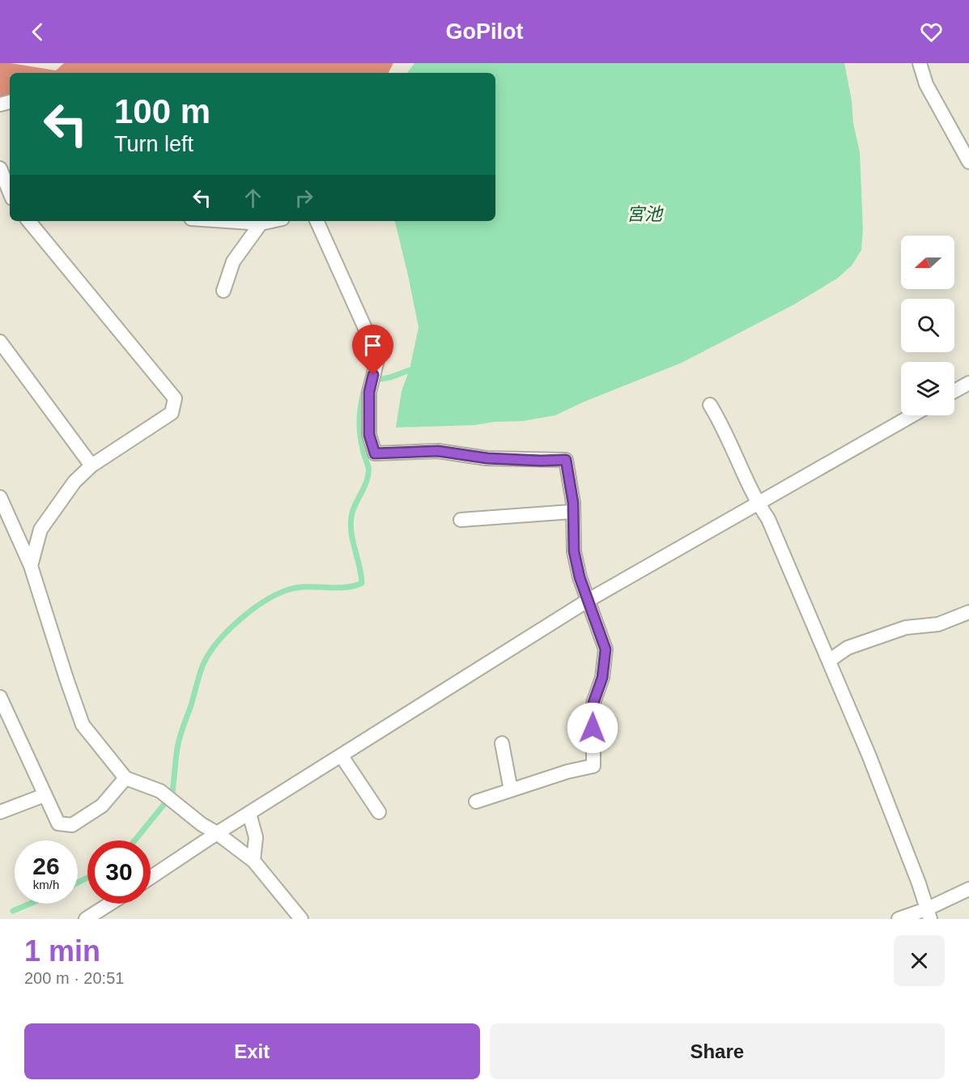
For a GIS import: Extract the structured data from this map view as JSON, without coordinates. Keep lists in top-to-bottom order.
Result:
{
  "water": ["宮池"],
  "north": "left",
  "page": {
    "header": "GoPilot",
    "turn": ["100 m", "Turn left"],
    "speed": "26 km/h",
    "limit": "30",
    "heading": ["1 min", "200 m · 20:51"],
    "buttons": ["Exit", "Share"]
  }
}
